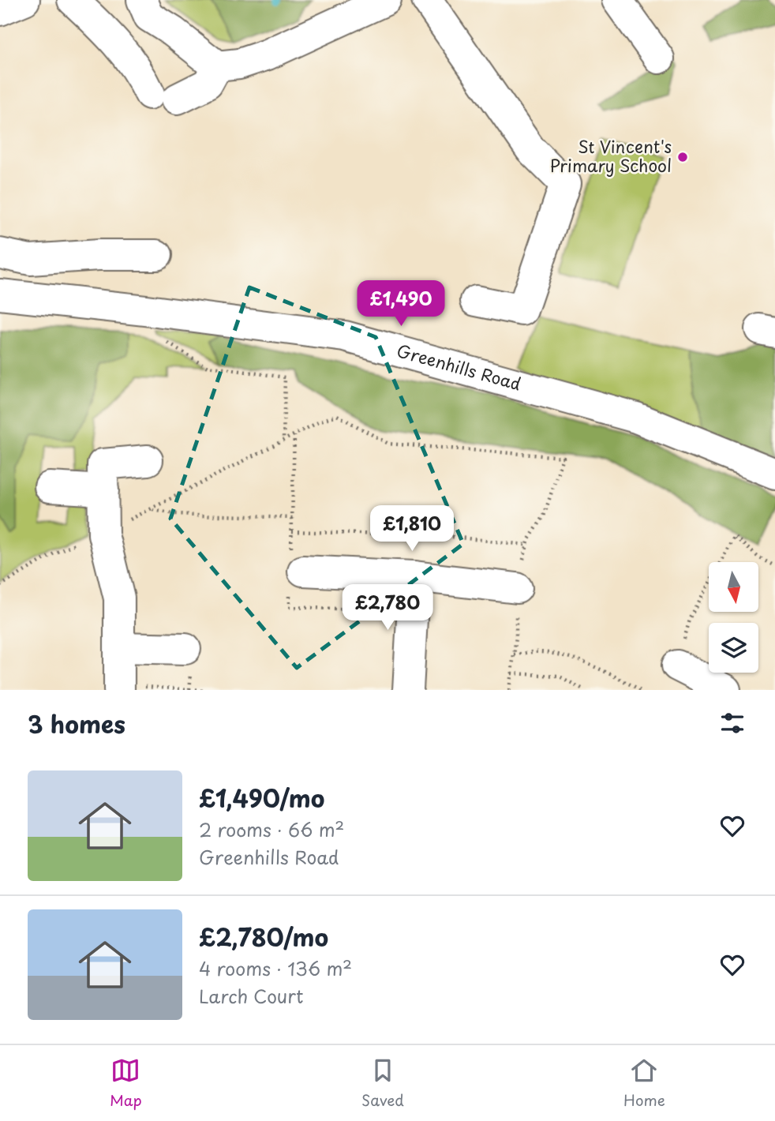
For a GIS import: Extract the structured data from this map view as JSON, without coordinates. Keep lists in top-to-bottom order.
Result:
{
  "streets": {
    "street": ["Greenhills Road"]
  },
  "places": ["St Vincent's Primary School"],
  "north": "bottom",
  "page": {
    "price": ["£1,490", "£1,810", "£2,780"],
    "heading": "3 homes",
    "list": [
      {
        "name": "£1,490/mo",
        "note": "2 rooms · 66 m² · Greenhills Road"
      },
      {
        "name": "£2,780/mo",
        "note": "4 rooms · 136 m² · Larch Court"
      }
    ],
    "tabs": ["Map", "Saved", "Home"]
  }
}
